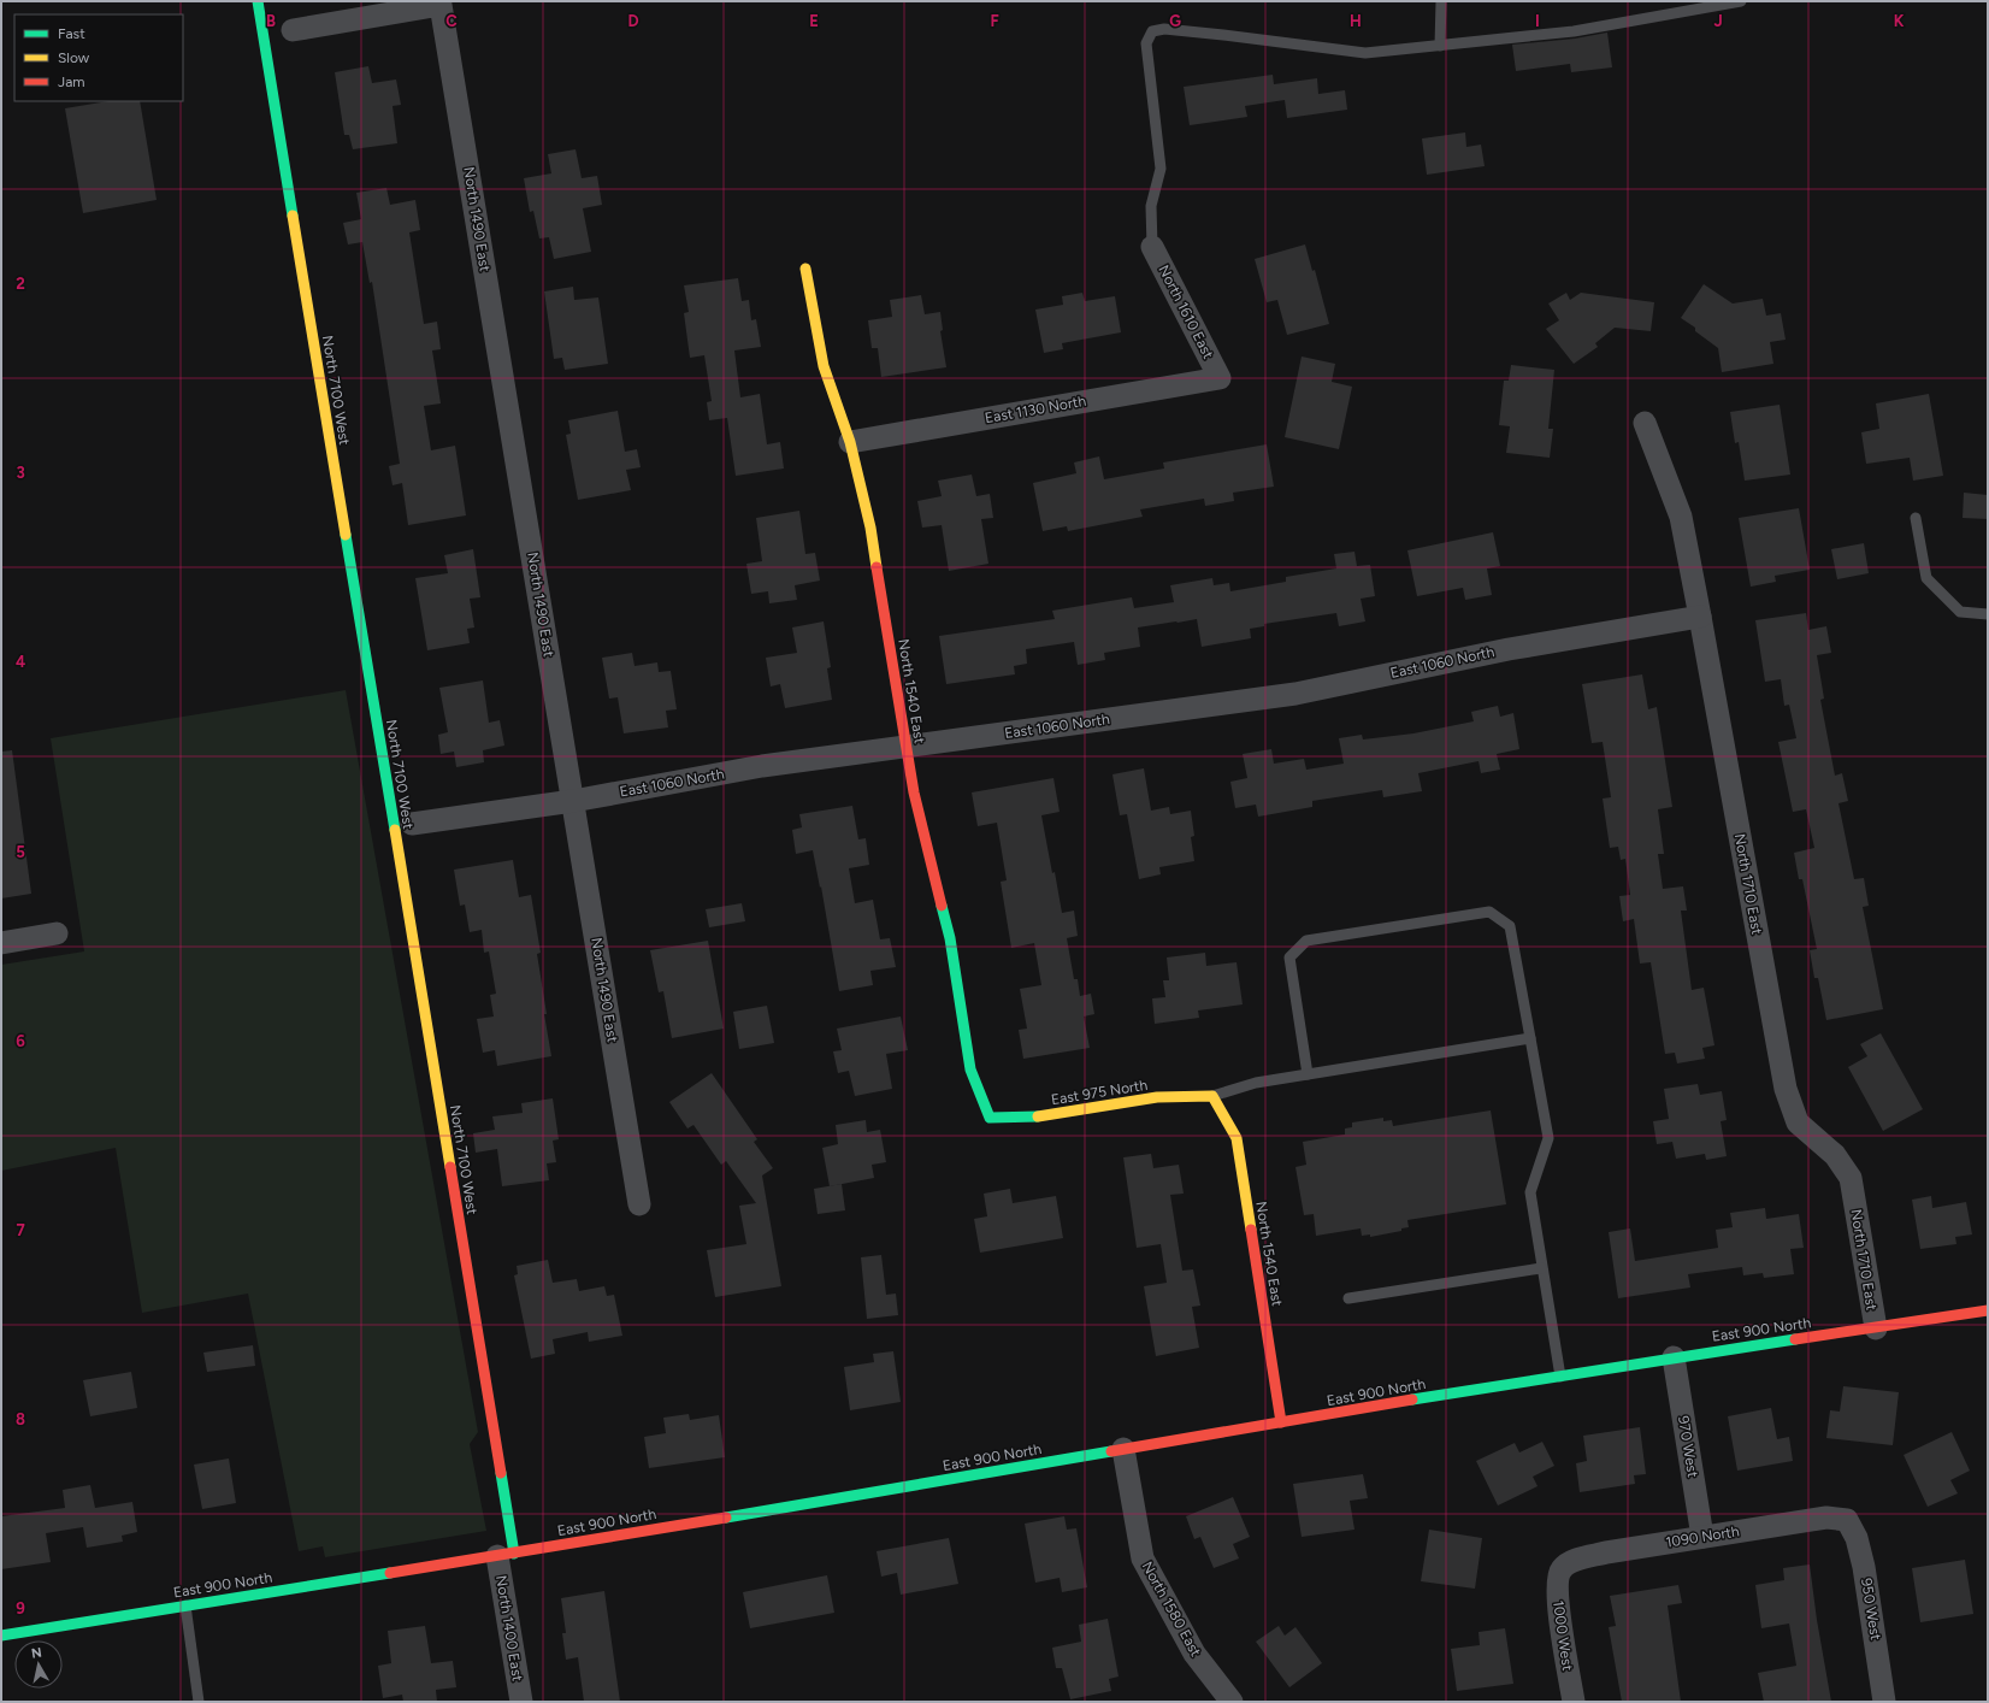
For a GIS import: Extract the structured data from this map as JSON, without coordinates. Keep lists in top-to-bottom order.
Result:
{
  "streets": {
    "street": [
      "North 1490 East",
      "North 1610 East",
      "North 7100 West",
      "East 1130 North",
      "East 1060 North",
      "North 1540 East",
      "North 1710 East",
      "East 975 North",
      "East 900 North",
      "970 West",
      "1090 North",
      "North 1580 East",
      "950 West",
      "North 1400 East",
      "1000 West"
    ]
  },
  "crossings": [
    ["North 1490 East", "East 1060 North"],
    ["North 1610 East", "East 1130 North"],
    ["North 7100 West", "East 900 North"],
    ["North 7100 West", "North 1400 East"],
    ["East 1130 North", "North 1540 East"],
    ["East 1060 North", "North 1540 East"],
    ["East 1060 North", "North 1710 East"],
    ["North 1540 East", "East 975 North"],
    ["North 1540 East", "East 900 North"],
    ["North 1710 East", "East 900 North"],
    ["East 900 North", "970 West"],
    ["East 900 North", "North 1580 East"],
    ["East 900 North", "North 1400 East"],
    ["970 West", "1090 North"],
    ["1090 North", "950 West"],
    ["1090 North", "1000 West"]
  ],
  "legend": ["Fast", "Slow", "Jam"],
  "north": "top",
  "grid": {
    "columns": [
      "B",
      "C",
      "D",
      "E",
      "F",
      "G",
      "H",
      "I",
      "J",
      "K"
    ],
    "rows": [
      "2",
      "3",
      "4",
      "5",
      "6",
      "7",
      "8",
      "9"
    ]
  }
}
